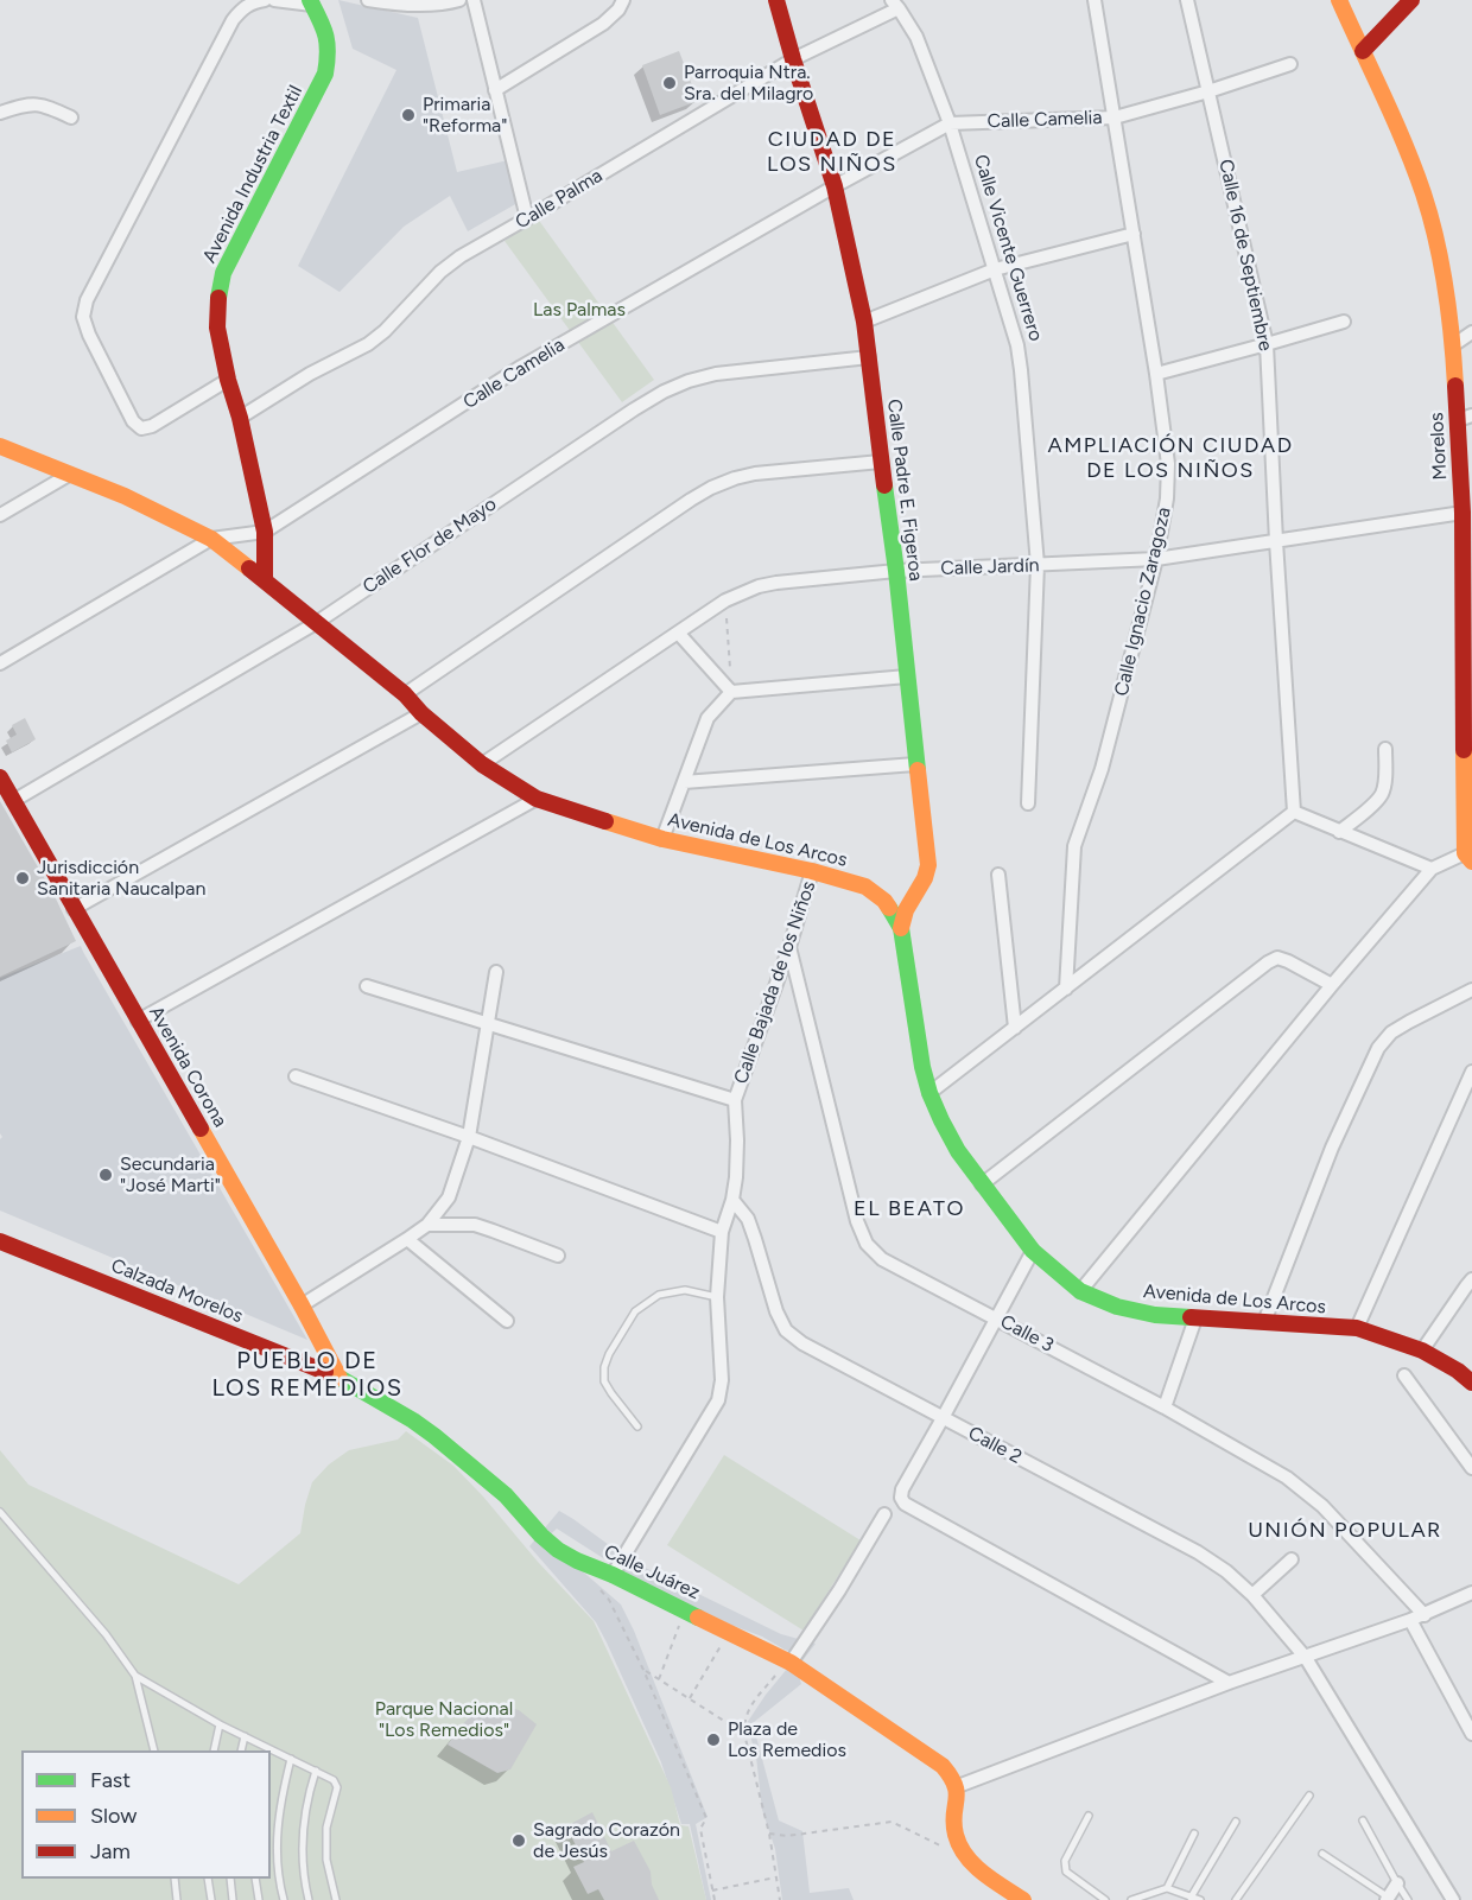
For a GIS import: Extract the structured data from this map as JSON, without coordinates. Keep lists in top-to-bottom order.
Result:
{
  "streets": {
    "main road": [
      "Avenida Industria Textil",
      "Morelos",
      "Calle Padre E. Figeroa",
      "Avenida de Los Arcos",
      "Avenida Corona",
      "Calzada Morelos",
      "Calle Juárez"
    ],
    "street": [
      "Calle Camelia",
      "Calle Palma",
      "Calle Vicente Guerrero",
      "Calle 16 de Septiembre",
      "Calle Flor de Mayo",
      "Calle Jardín",
      "Calle Ignacio Zaragoza",
      "Calle Bajada de los Niños",
      "Calle 3",
      "Calle 2"
    ]
  },
  "crossings": [
    ["Calle Camelia", "Avenida Industria Textil"],
    ["Calle Camelia", "Calle Vicente Guerrero"],
    ["Calle Camelia", "Calle 16 de Septiembre"],
    ["Calle Camelia", "Calle Padre E. Figeroa"],
    ["Calle Camelia", "Calle Ignacio Zaragoza"],
    ["Calle Camelia", "Avenida de Los Arcos"],
    ["Avenida Industria Textil", "Calle Palma"],
    ["Avenida Industria Textil", "Avenida de Los Arcos"],
    ["Calle Palma", "Calle Vicente Guerrero"],
    ["Calle Palma", "Calle Padre E. Figeroa"],
    ["Calle Vicente Guerrero", "Calle Jardín"],
    ["Calle 16 de Septiembre", "Calle Jardín"],
    ["Morelos", "Calle Jardín"],
    ["Calle Padre E. Figeroa", "Calle Flor de Mayo"],
    ["Calle Padre E. Figeroa", "Calle Jardín"],
    ["Calle Padre E. Figeroa", "Avenida de Los Arcos"],
    ["Calle Flor de Mayo", "Avenida de Los Arcos"],
    ["Calle Flor de Mayo", "Avenida Corona"],
    ["Calle Jardín", "Calle Ignacio Zaragoza"],
    ["Calle Jardín", "Avenida de Los Arcos"],
    ["Avenida de Los Arcos", "Calle Bajada de los Niños"],
    ["Calle Bajada de los Niños", "Calle 3"],
    ["Calle Bajada de los Niños", "Calle 2"],
    ["Calle Bajada de los Niños", "Calle Juárez"],
    ["Avenida Corona", "Calzada Morelos"],
    ["Avenida Corona", "Calle Juárez"],
    ["Calzada Morelos", "Calle Juárez"]
  ],
  "districts": [
    "CIUDAD DE LOS NIÑOS",
    "AMPLIACIÓN CIUDAD DE LOS NIÑOS",
    "EL BEATO",
    "PUEBLO DE LOS REMEDIOS",
    "UNIÓN POPULAR"
  ],
  "parks": ["Las Palmas", "Parque Nacional \"Los Remedios\""],
  "places": [
    "Parroquia Ntra. Sra. del Milagro",
    "Primaria \"Reforma\"",
    "Jurisdicción Sanitaria Naucalpan",
    "Secundaria \"José Marti\"",
    "Plaza de Los Remedios",
    "Sagrado Corazón de Jesús"
  ],
  "legend": ["Fast", "Slow", "Jam"]
}
